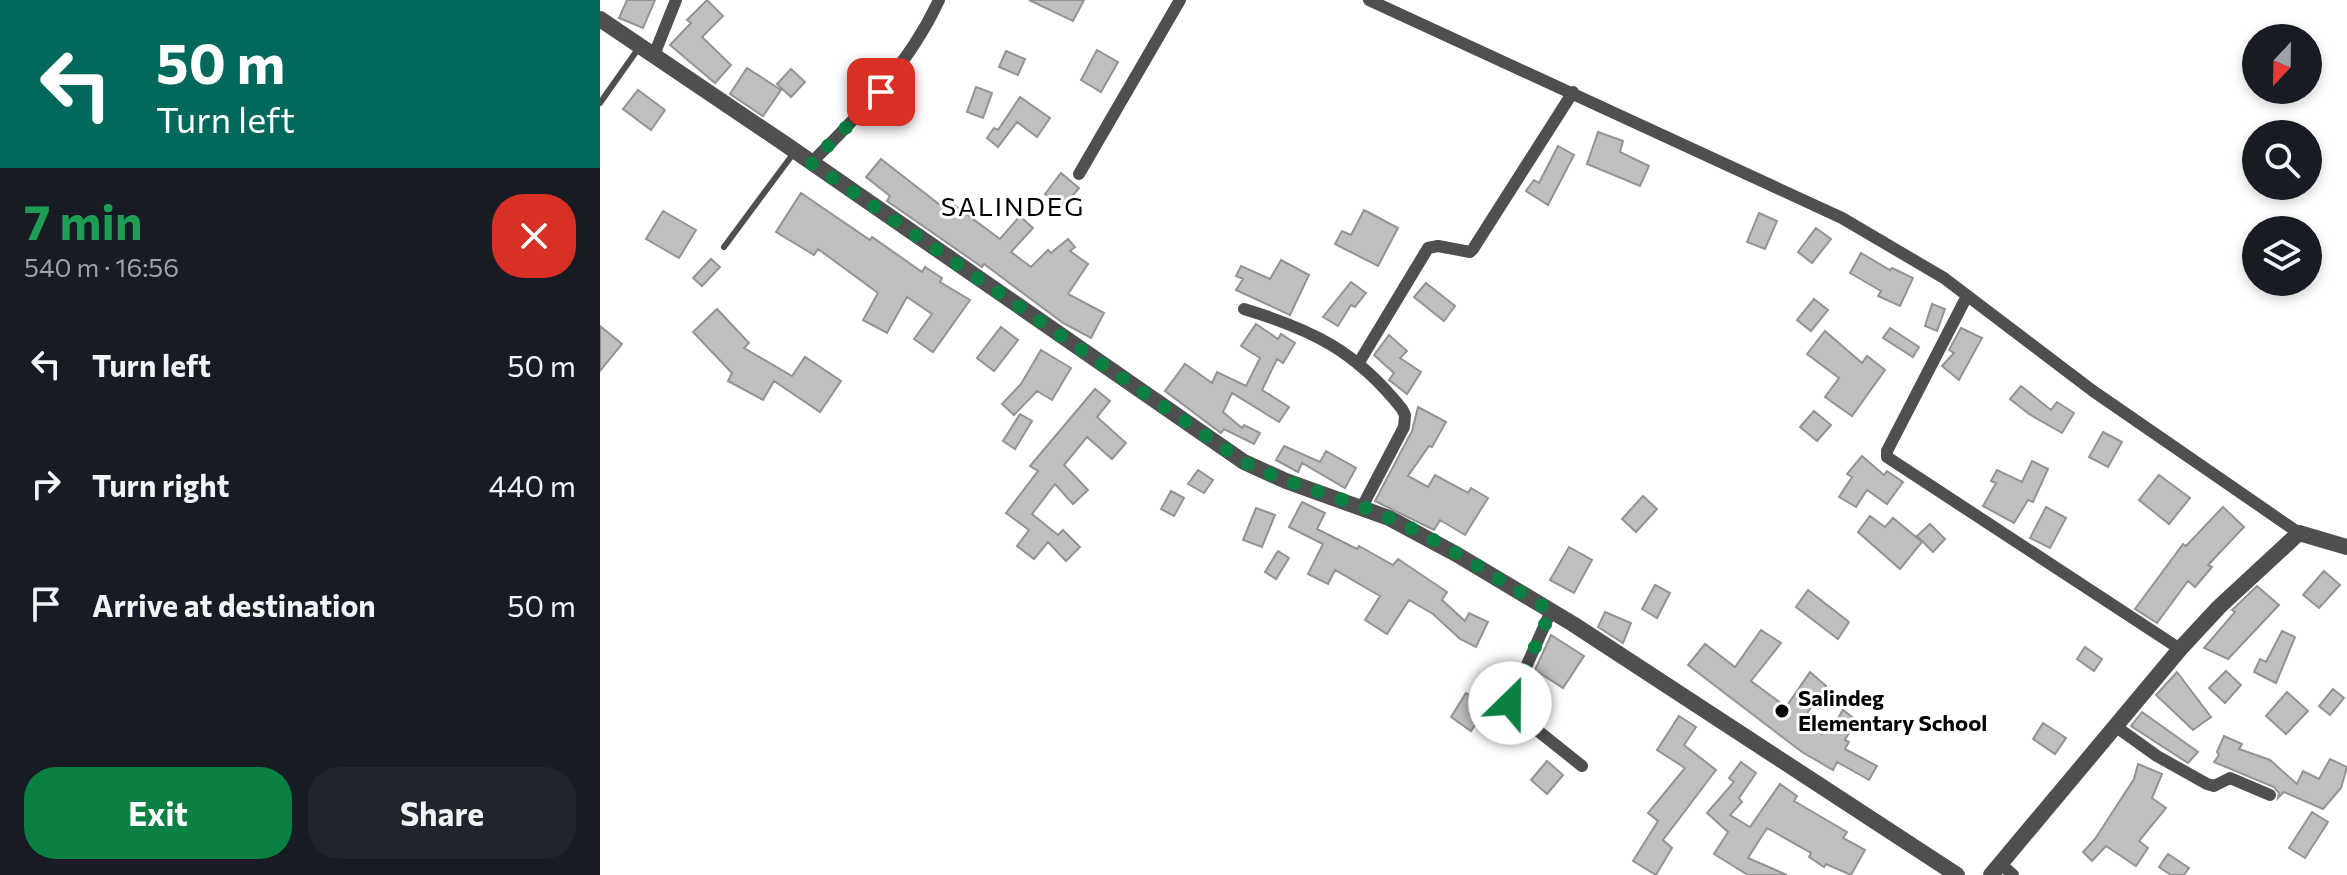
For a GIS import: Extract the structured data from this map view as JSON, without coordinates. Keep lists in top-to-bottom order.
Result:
{
  "districts": ["SALINDEG"],
  "places": ["Salindeg Elementary School"],
  "north": "bottom",
  "page": {
    "turn": ["50 m", "Turn left"],
    "heading": ["7 min", "540 m · 16:56"],
    "list": [
      {
        "name": "Turn left",
        "value": "50 m"
      },
      {
        "name": "Turn right",
        "value": "440 m"
      },
      {
        "name": "Arrive at destination",
        "value": "50 m"
      }
    ],
    "buttons": ["Exit", "Share"]
  }
}
